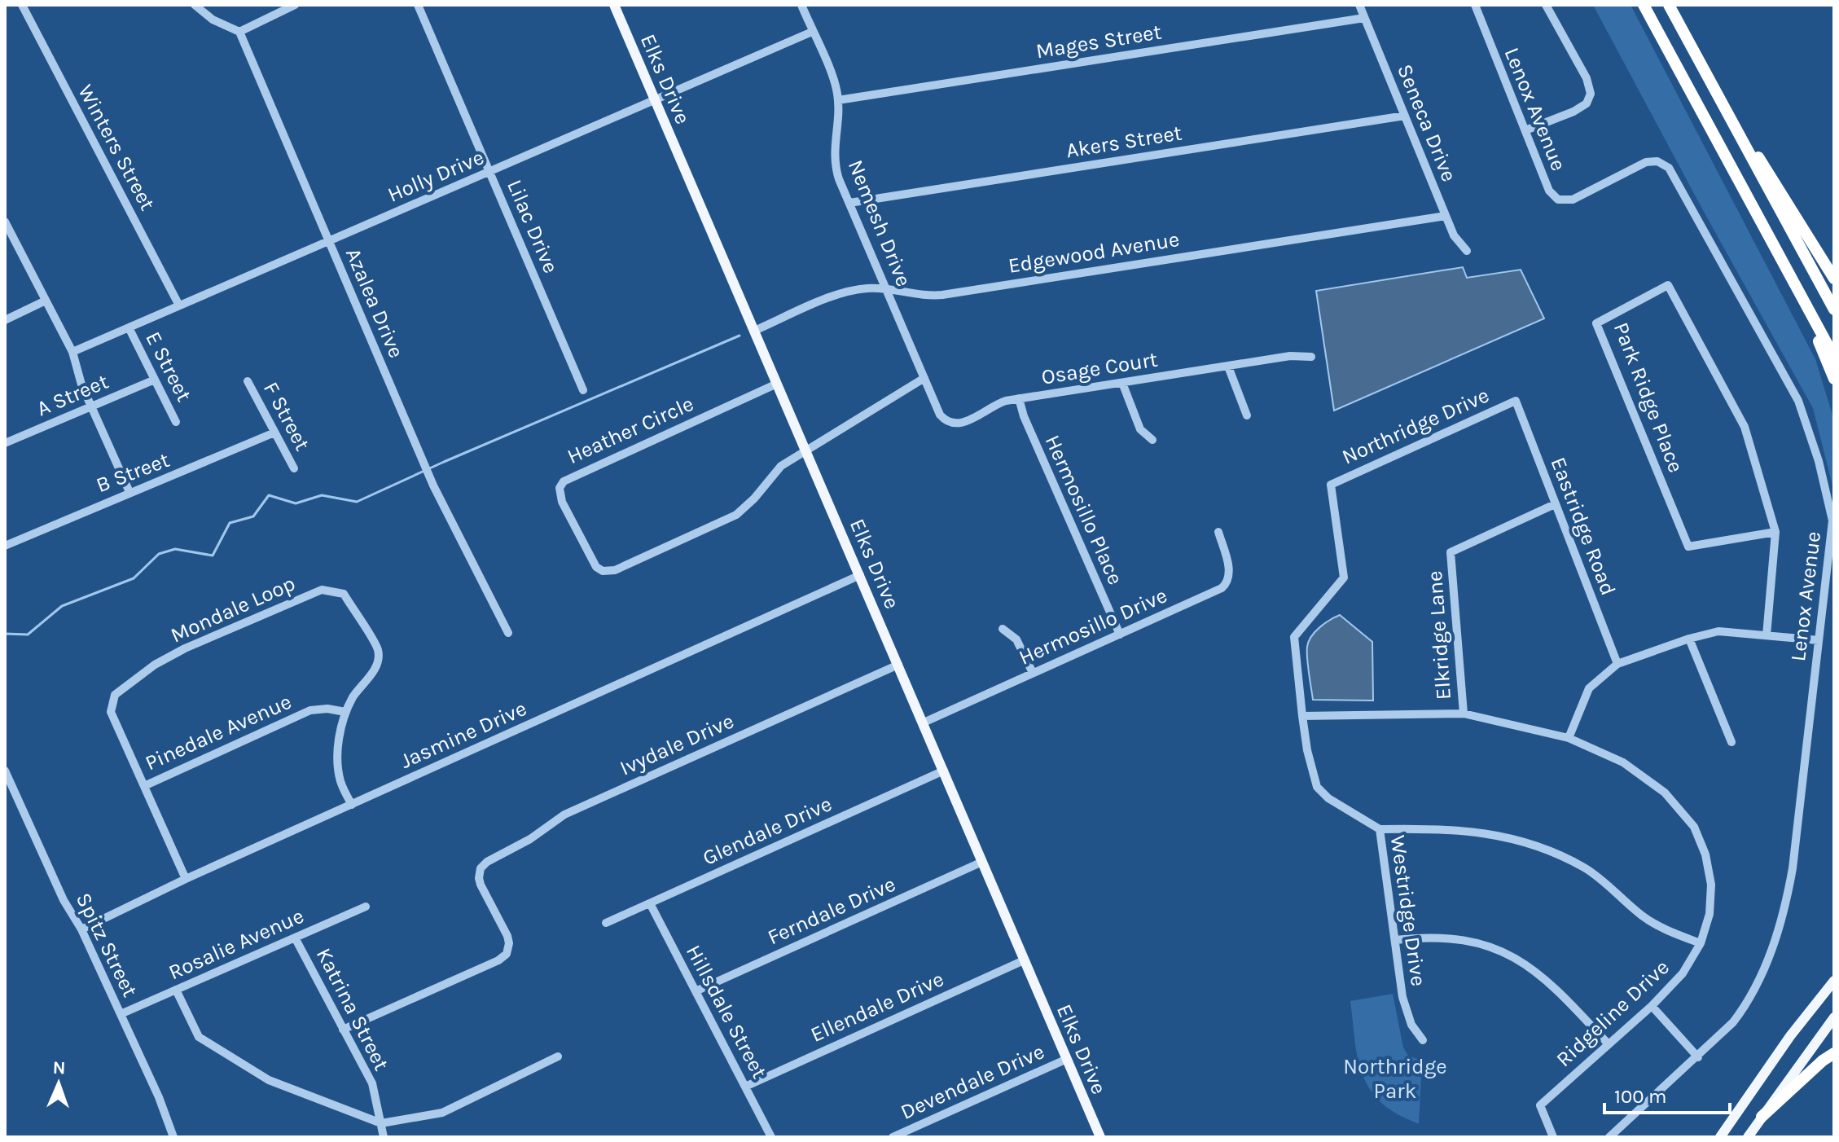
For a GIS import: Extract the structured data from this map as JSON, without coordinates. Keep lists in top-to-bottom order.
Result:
{
  "streets": {
    "main road": ["Elks Drive"],
    "street": [
      "Mages Street",
      "Lenox Avenue",
      "Seneca Drive",
      "Akers Street",
      "Winters Street",
      "Holly Drive",
      "Nemesh Drive",
      "Lilac Drive",
      "Edgewood Avenue",
      "Azalea Drive",
      "E Street",
      "Osage Court",
      "A Street",
      "Park Ridge Place",
      "F Street",
      "Northridge Drive",
      "Heather Circle",
      "B Street",
      "Hermosillo Place",
      "Eastridge Road",
      "Mondale Loop",
      "Hermosillo Drive",
      "Elkridge Lane",
      "Pinedale Avenue",
      "Jasmine Drive",
      "Ivydale Drive",
      "Glendale Drive",
      "Ferndale Drive",
      "Westridge Drive",
      "Rosalie Avenue",
      "Spitz Street",
      "Ellendale Drive",
      "Katrina Street",
      "Hillsdale Street",
      "Ridgeline Drive",
      "Devendale Drive"
    ]
  },
  "crossings": [
    ["Mages Street", "Seneca Drive"],
    ["Mages Street", "Nemesh Drive"],
    ["Elks Drive", "Holly Drive"],
    ["Elks Drive", "Edgewood Avenue"],
    ["Elks Drive", "Heather Circle"],
    ["Elks Drive", "Hermosillo Drive"],
    ["Elks Drive", "Jasmine Drive"],
    ["Elks Drive", "Ivydale Drive"],
    ["Elks Drive", "Glendale Drive"],
    ["Elks Drive", "Ferndale Drive"],
    ["Elks Drive", "Ellendale Drive"],
    ["Elks Drive", "Devendale Drive"],
    ["Seneca Drive", "Akers Street"],
    ["Seneca Drive", "Edgewood Avenue"],
    ["Akers Street", "Nemesh Drive"],
    ["Winters Street", "Holly Drive"],
    ["Holly Drive", "Nemesh Drive"],
    ["Holly Drive", "Lilac Drive"],
    ["Holly Drive", "Azalea Drive"],
    ["Holly Drive", "E Street"],
    ["Nemesh Drive", "Edgewood Avenue"],
    ["Nemesh Drive", "Osage Court"],
    ["E Street", "A Street"],
    ["Osage Court", "Hermosillo Place"],
    ["F Street", "B Street"],
    ["Northridge Drive", "Eastridge Road"],
    ["Northridge Drive", "Westridge Drive"],
    ["Hermosillo Place", "Hermosillo Drive"],
    ["Eastridge Road", "Elkridge Lane"],
    ["Mondale Loop", "Pinedale Avenue"],
    ["Mondale Loop", "Jasmine Drive"],
    ["Elkridge Lane", "Ridgeline Drive"],
    ["Jasmine Drive", "Spitz Street"],
    ["Ivydale Drive", "Katrina Street"],
    ["Glendale Drive", "Hillsdale Street"],
    ["Ferndale Drive", "Hillsdale Street"],
    ["Westridge Drive", "Ridgeline Drive"],
    ["Rosalie Avenue", "Spitz Street"],
    ["Rosalie Avenue", "Katrina Street"],
    ["Ellendale Drive", "Hillsdale Street"]
  ],
  "parks": ["Northridge Park"],
  "scale_bar": "100 m",
  "north": "top"
}
